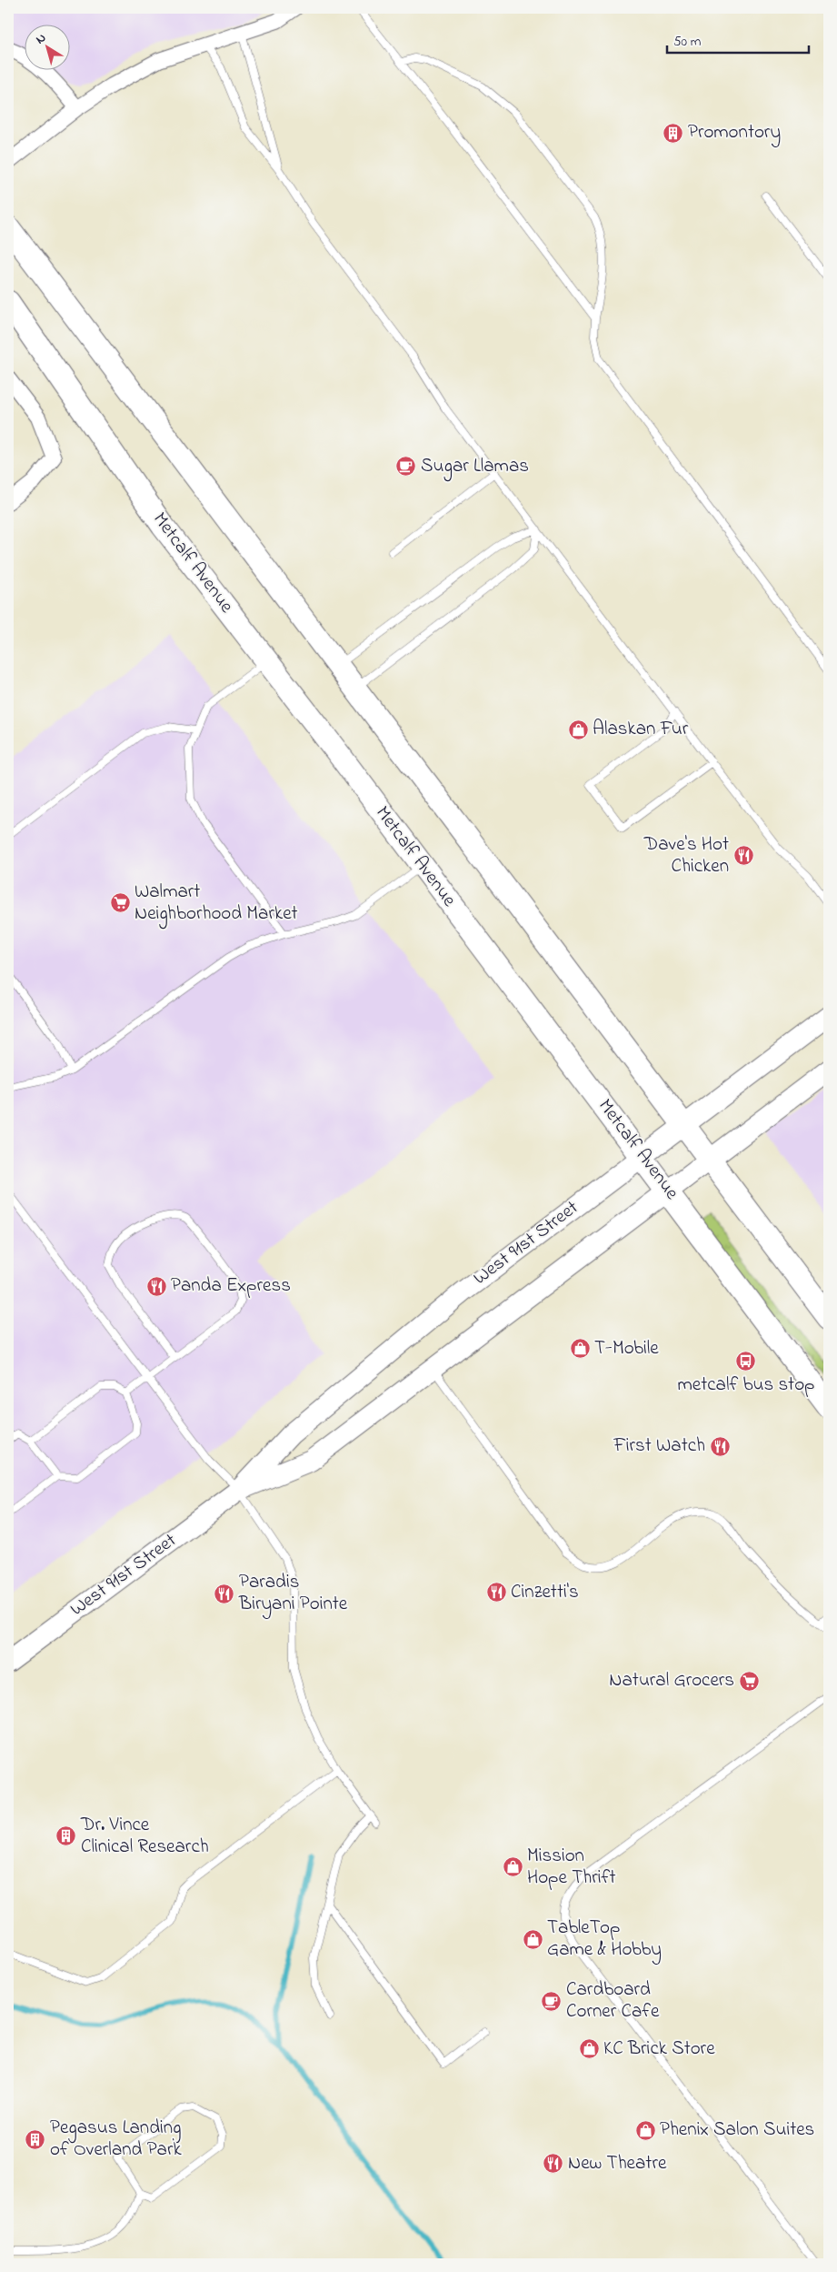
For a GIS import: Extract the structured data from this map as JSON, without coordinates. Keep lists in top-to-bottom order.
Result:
{
  "streets": {
    "main road": ["Metcalf Avenue"],
    "street": ["West 91st Street"]
  },
  "crossings": [
    ["Metcalf Avenue", "West 91st Street"]
  ],
  "places": {
    "building": ["Promontory", "Dr. Vince Clinical Research", "Pegasus Landing of Overland Park"],
    "cafe": ["Sugar Llamas", "Cardboard Corner Cafe"],
    "shop": [
      "Alaskan Fur",
      "T-Mobile",
      "Mission Hope Thrift",
      "TableTop Game & Hobby",
      "KC Brick Store",
      "Phenix Salon Suites"
    ],
    "restaurant": [
      "Dave's Hot Chicken",
      "Panda Express",
      "First Watch",
      "Cinzetti's",
      "Paradis Biryani Pointe",
      "New Theatre"
    ],
    "supermarket": ["Walmart Neighborhood Market", "Natural Grocers"],
    "bus stop": ["metcalf bus stop"]
  },
  "scale_bar": "50 m",
  "north": "top left"
}
